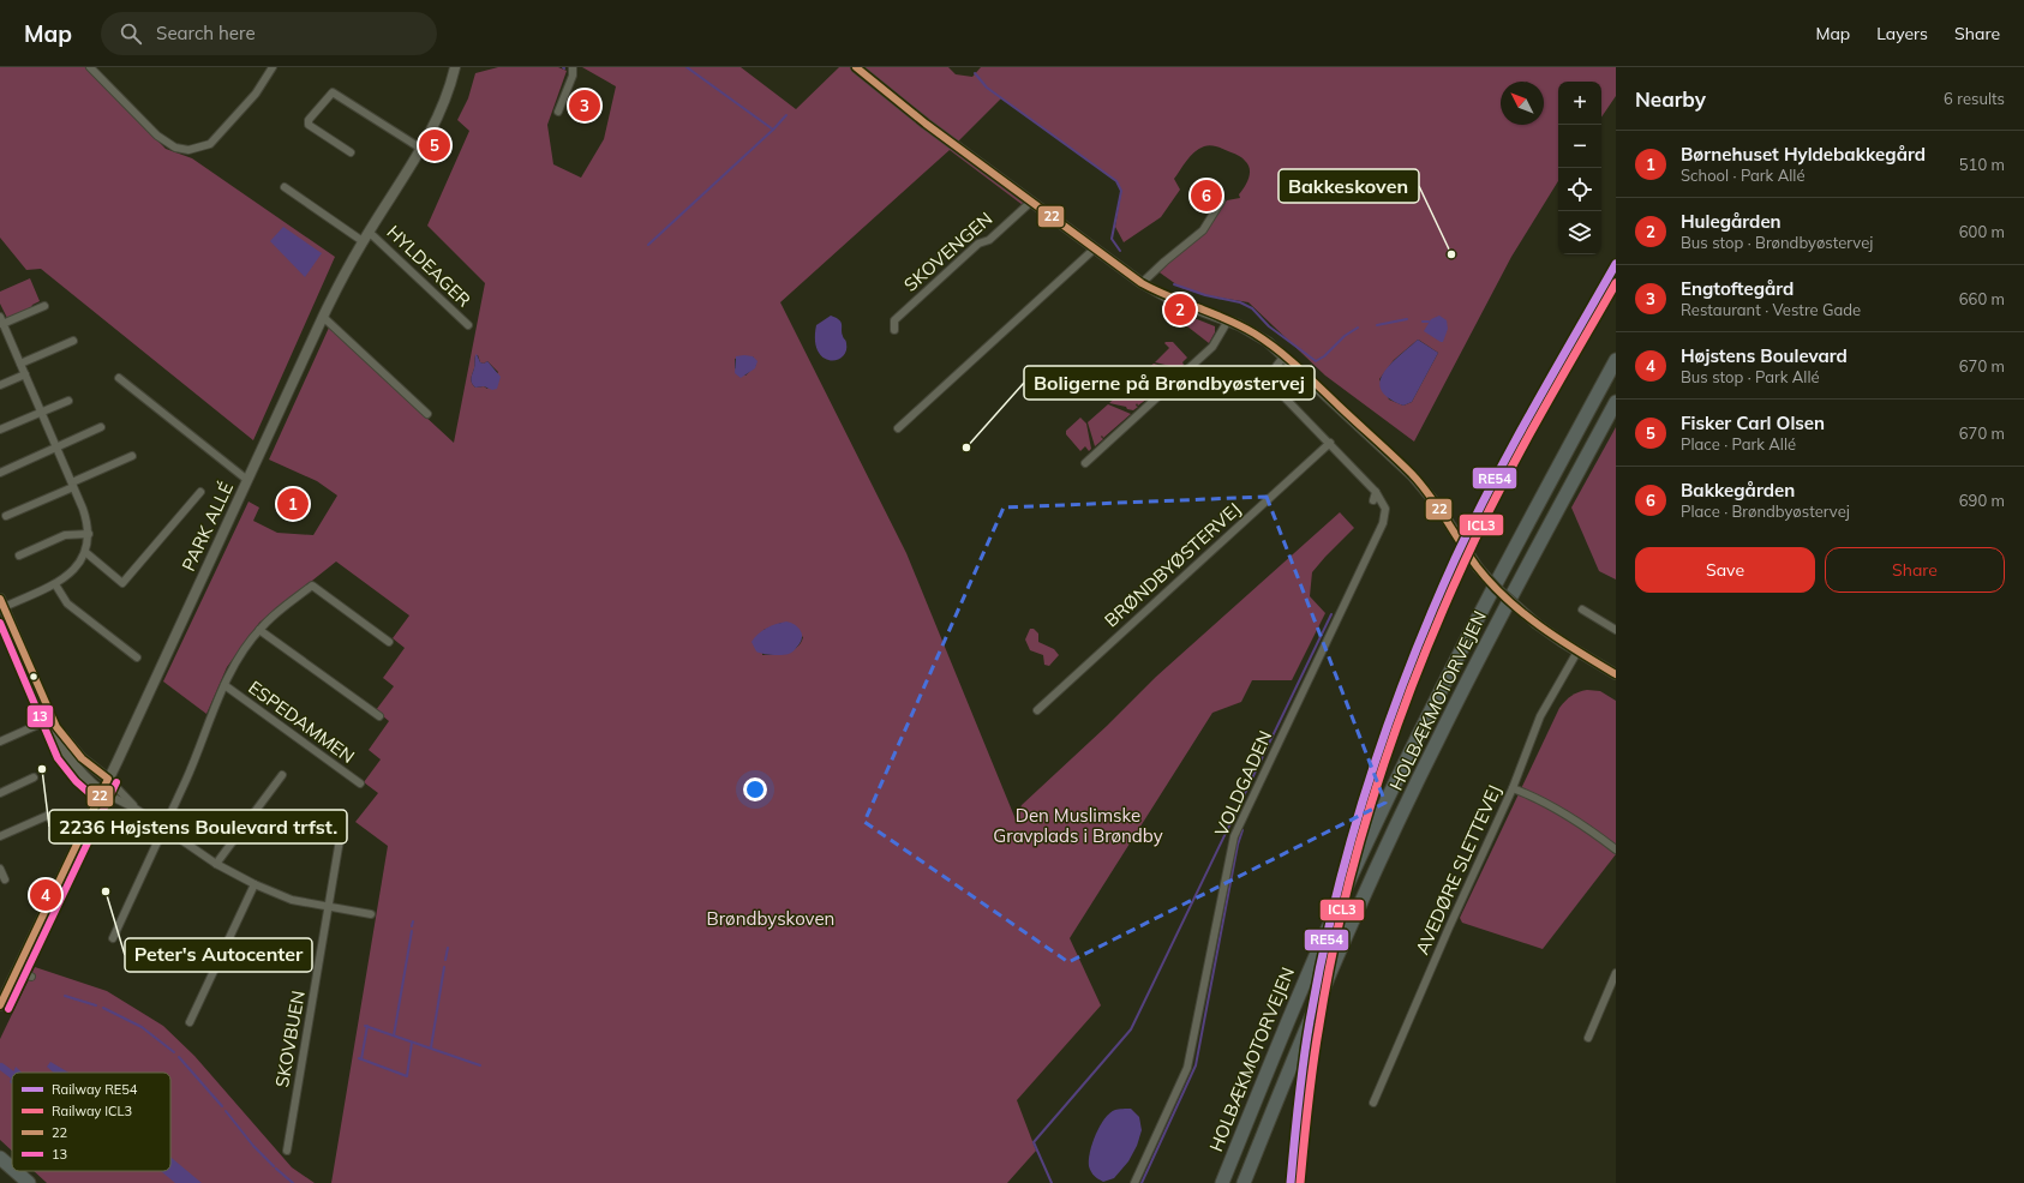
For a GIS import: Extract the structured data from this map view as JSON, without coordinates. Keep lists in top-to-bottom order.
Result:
{
  "streets": {
    "highway": ["HOLBÆKMOTORVEJEN"],
    "street": [
      "SKOVENGEN",
      "HYLDEAGER",
      "PARK ALLÉ",
      "BRØNDBYØSTERVEJ",
      "ESPEDAMMEN",
      "VOLDGADEN",
      "AVEDØRE SLETTEVEJ",
      "SKOVBUEN"
    ]
  },
  "crossings": [
    ["HYLDEAGER", "PARK ALLÉ"],
    ["BRØNDBYØSTERVEJ", "VOLDGADEN"]
  ],
  "parks": ["Den Muslimske Gravplads i Brøndby", "Brøndbyskoven"],
  "places": [
    "Bakkeskoven",
    "Boligerne på Brøndbyøstervej",
    "2236 Højstens Boulevard trfst.",
    "Peter's Autocenter"
  ],
  "lines": [
    "transit line 22",
    "rail line RE54",
    "rail line ICL3",
    "transit line 13"
  ],
  "legend": [
    "Railway RE54",
    "Railway ICL3",
    "22",
    "13"
  ],
  "north": "top left",
  "page": {
    "header": "Map",
    "search": "Search here",
    "nav": ["Map", "Layers", "Share"],
    "heading": ["Nearby", "6 results"],
    "map_buttons": ["+", "−"],
    "pins": [
      "3",
      "5",
      "6",
      "2",
      "1",
      "4"
    ],
    "list": [
      {
        "mark": "1",
        "name": "Børnehuset Hyldebakkegård",
        "note": "School · Park Allé",
        "value": "510 m"
      },
      {
        "mark": "2",
        "name": "Hulegården",
        "note": "Bus stop · Brøndbyøstervej",
        "value": "600 m"
      },
      {
        "mark": "3",
        "name": "Engtoftegård",
        "note": "Restaurant · Vestre Gade",
        "value": "660 m"
      },
      {
        "mark": "4",
        "name": "Højstens Boulevard",
        "note": "Bus stop · Park Allé",
        "value": "670 m"
      },
      {
        "mark": "5",
        "name": "Fisker Carl Olsen",
        "note": "Place · Park Allé",
        "value": "670 m"
      },
      {
        "mark": "6",
        "name": "Bakkegården",
        "note": "Place · Brøndbyøstervej",
        "value": "690 m"
      }
    ],
    "buttons": ["Save", "Share"]
  }
}
